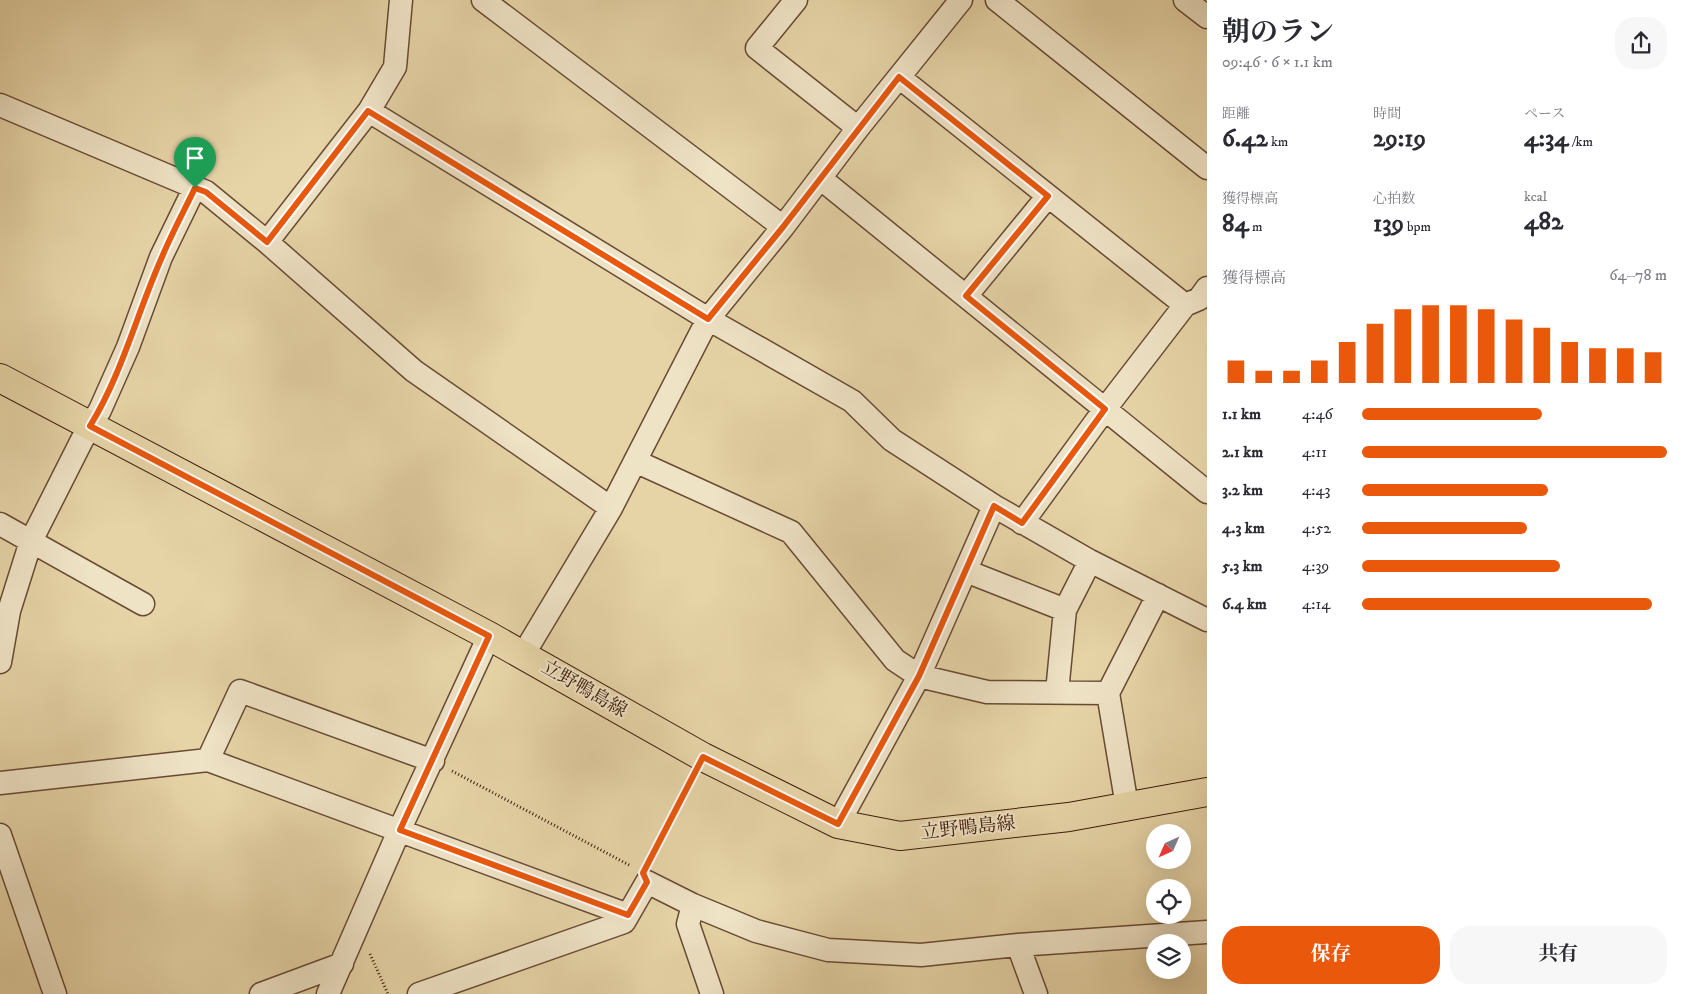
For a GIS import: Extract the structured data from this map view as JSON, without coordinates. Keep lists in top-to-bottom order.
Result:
{
  "streets": {
    "main road": ["立野鴨島線"]
  },
  "north": "bottom left",
  "page": {
    "heading": ["朝のラン", "09:46 · 6 × 1.1 km"],
    "stats": [
      ["距離", "6.42 km"],
      ["時間", "29:19"],
      ["ペース", "4:34 /km"],
      ["獲得標高", "84 m"],
      ["心拍数", "139 bpm"],
      ["kcal", "482"]
    ],
    "chart": ["獲得標高", "64–78 m"],
    "list": [
      {
        "name": "1.1 km",
        "note": "4:46"
      },
      {
        "name": "2.1 km",
        "note": "4:11"
      },
      {
        "name": "3.2 km",
        "note": "4:43"
      },
      {
        "name": "4.3 km",
        "note": "4:52"
      },
      {
        "name": "5.3 km",
        "note": "4:39"
      },
      {
        "name": "6.4 km",
        "note": "4:14"
      }
    ],
    "buttons": ["保存", "共有"]
  }
}
